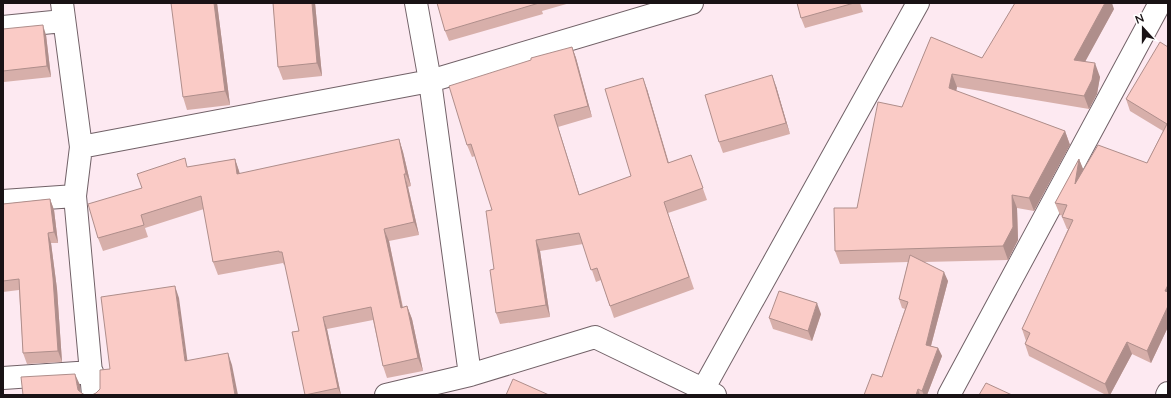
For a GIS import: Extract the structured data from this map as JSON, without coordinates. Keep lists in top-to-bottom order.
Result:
{
  "north": "top"
}
